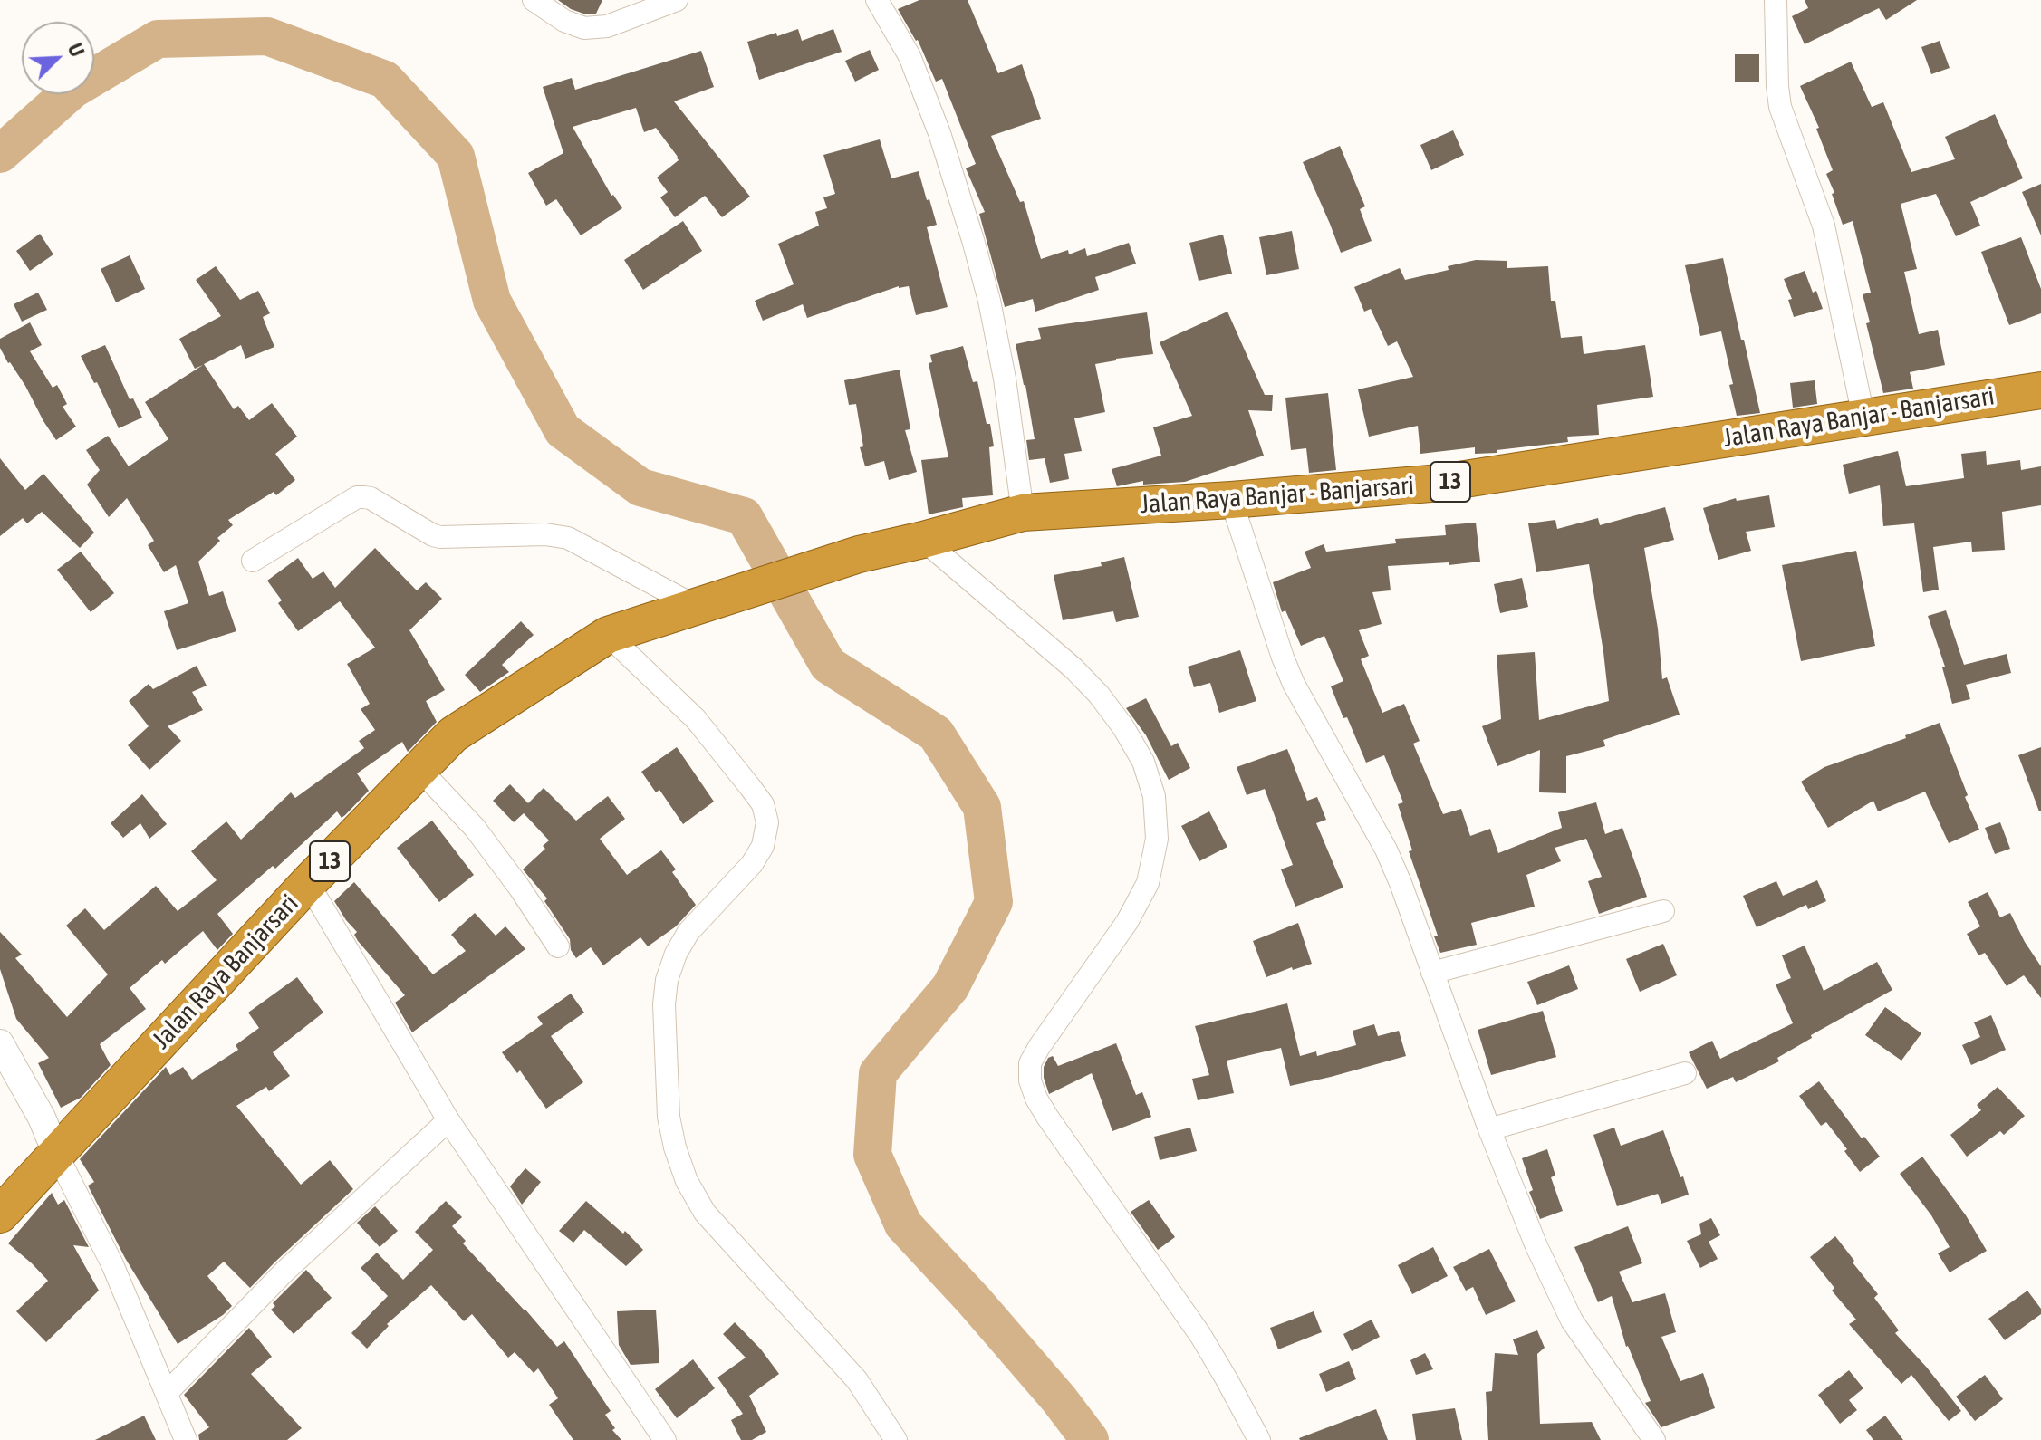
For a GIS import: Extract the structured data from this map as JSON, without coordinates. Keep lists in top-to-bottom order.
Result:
{
  "streets": {
    "highway": ["Jalan Raya Banjar - Banjarsari", "13", "Jalan Raya Banjarsari"]
  },
  "crossings": [
    ["Jalan Raya Banjar - Banjarsari", "Jalan Raya Banjarsari"]
  ],
  "north": "top right"
}
